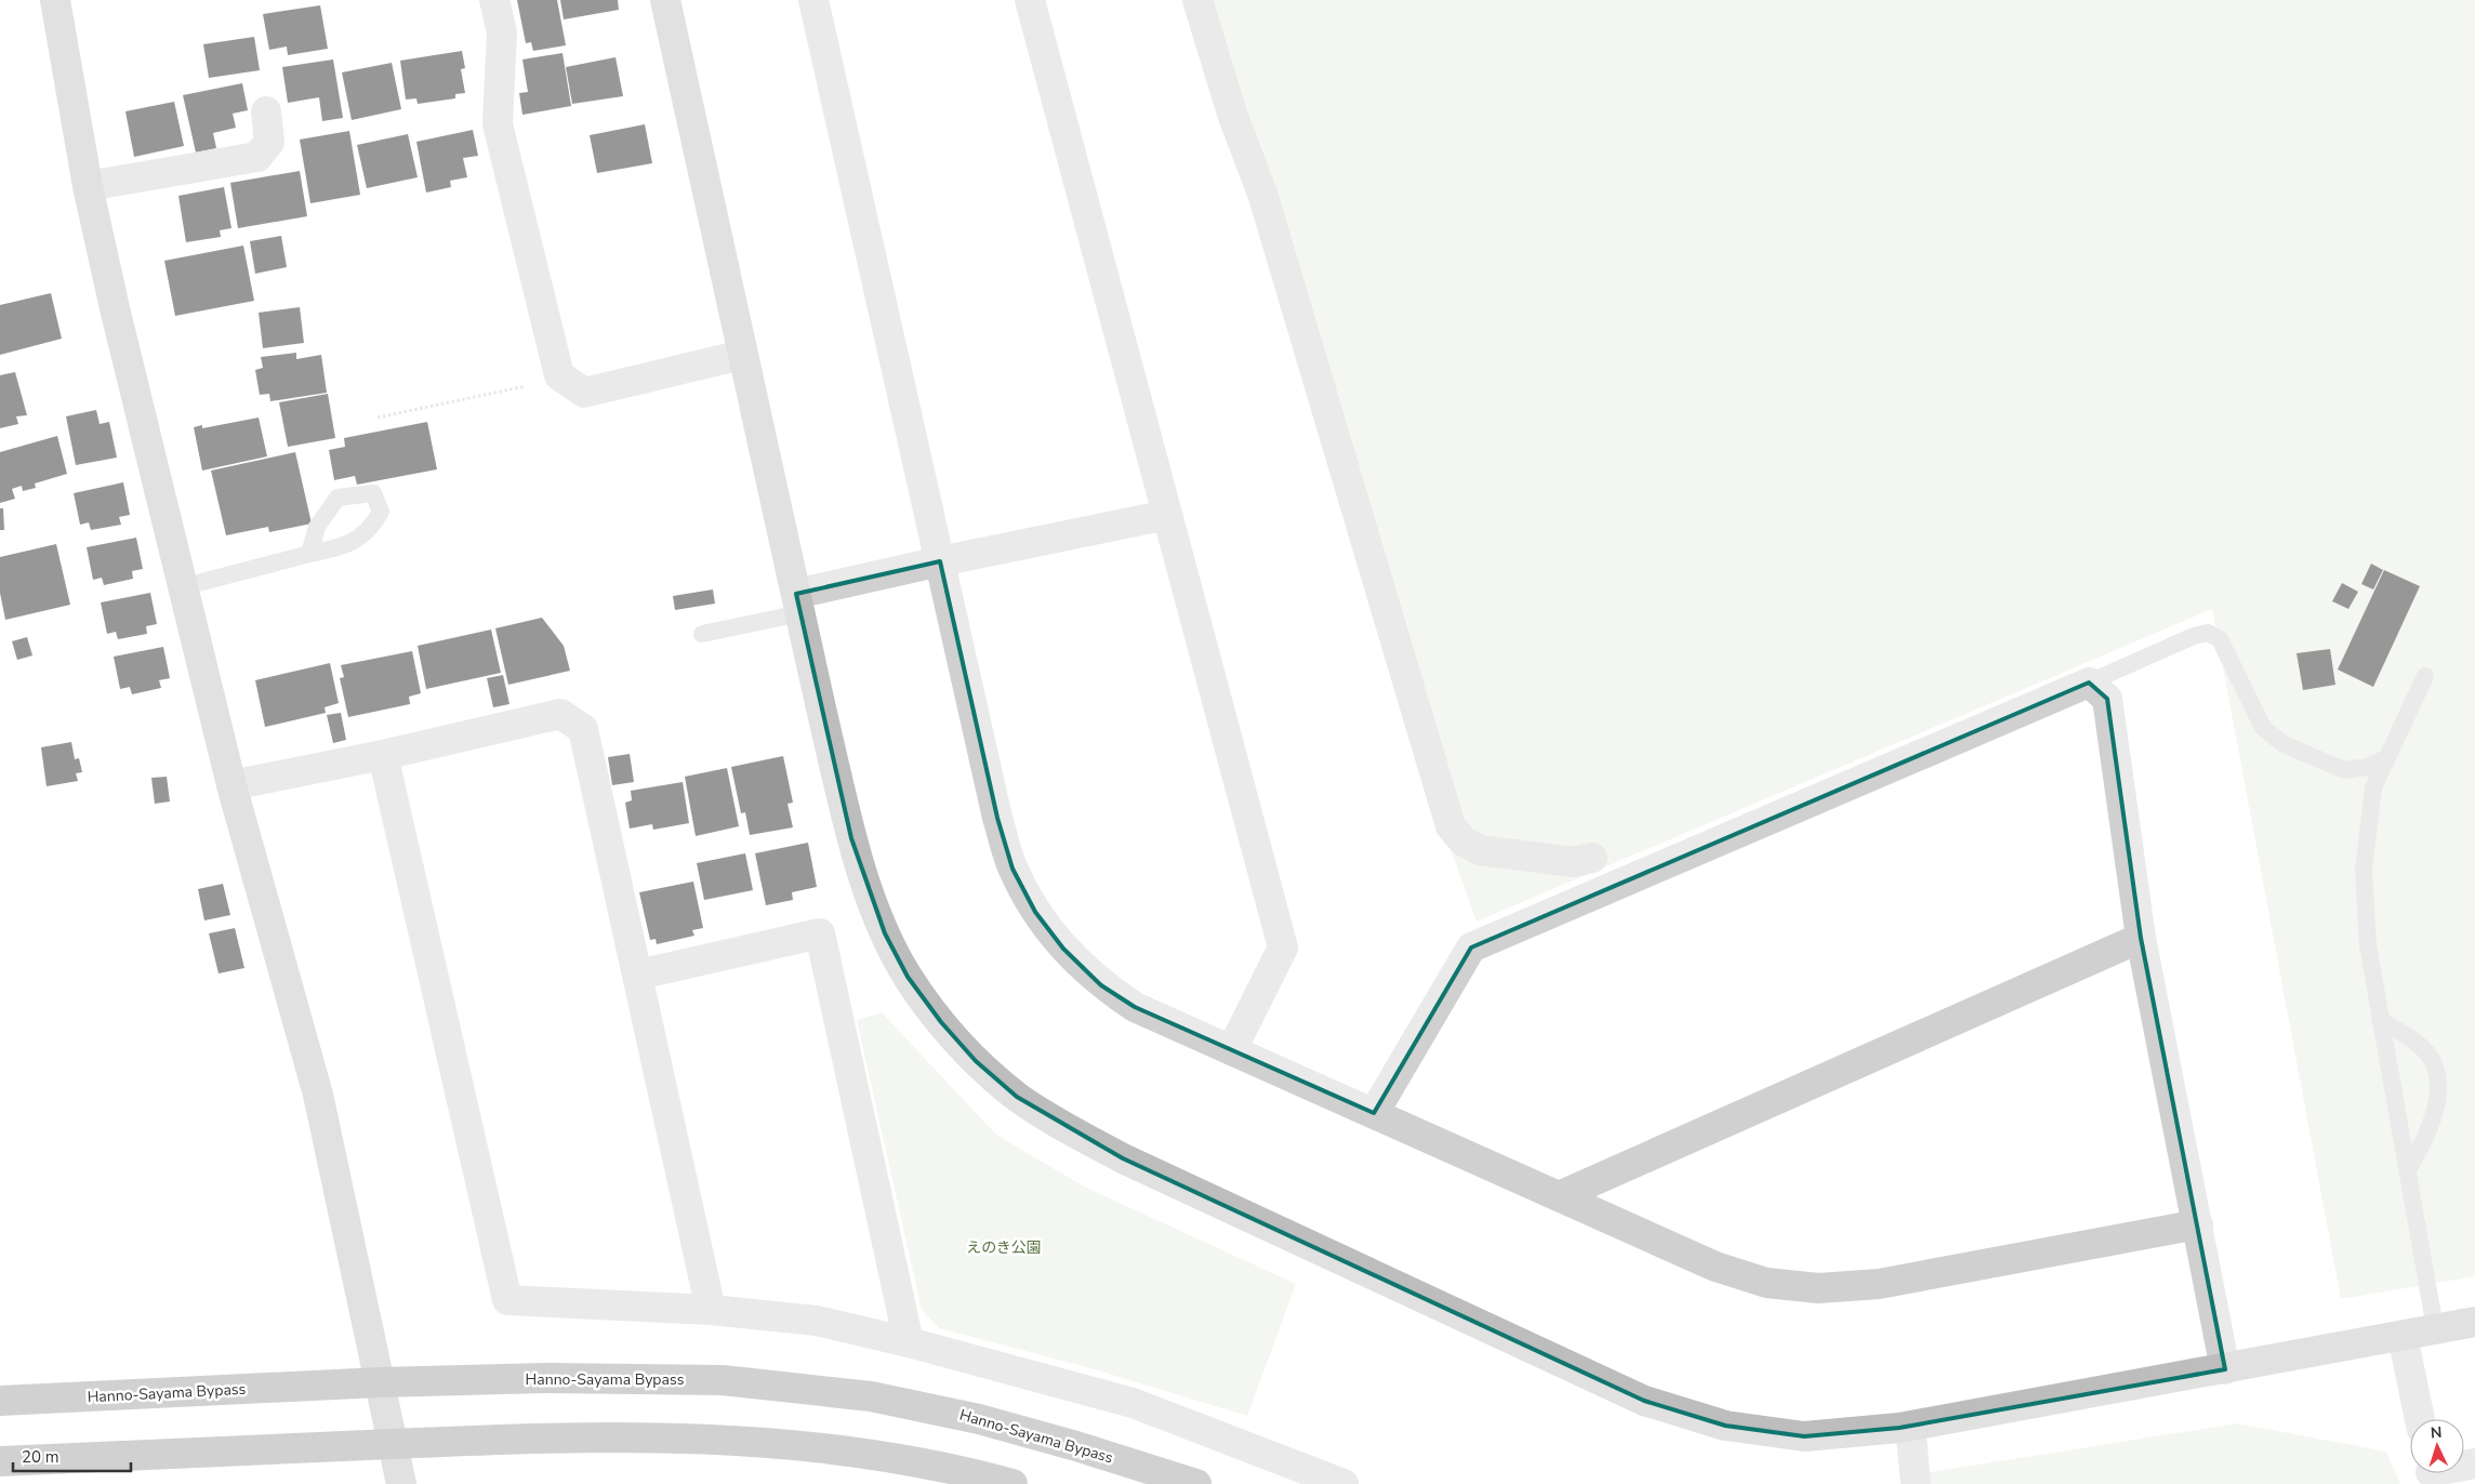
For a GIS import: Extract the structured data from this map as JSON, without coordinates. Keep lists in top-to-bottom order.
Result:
{
  "streets": {
    "highway": ["Hanno-Sayama Bypass"]
  },
  "parks": ["えのき公園"],
  "scale_bar": "20 m",
  "north": "top"
}
